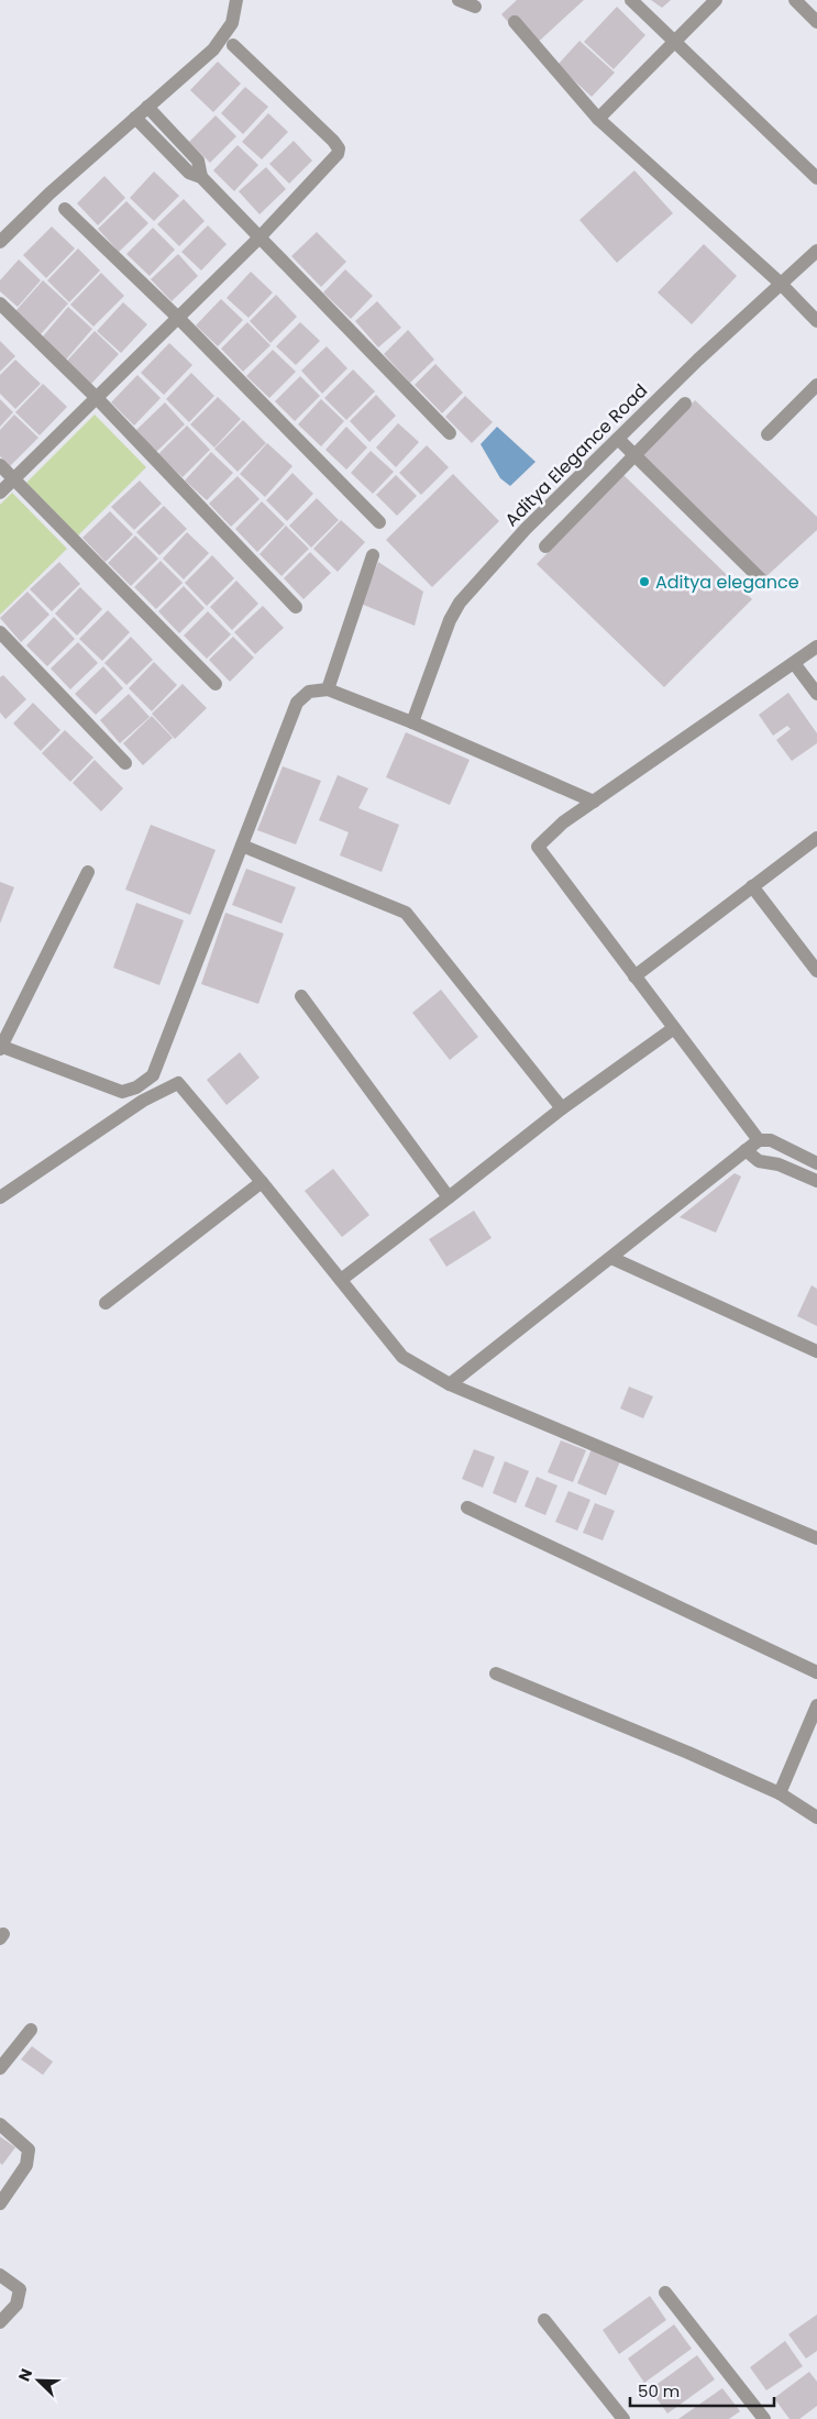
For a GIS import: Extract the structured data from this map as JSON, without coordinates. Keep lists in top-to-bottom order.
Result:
{
  "streets": {
    "street": ["Aditya Elegance Road"]
  },
  "places": ["Aditya elegance"],
  "scale_bar": "50 m",
  "north": "top left"
}
